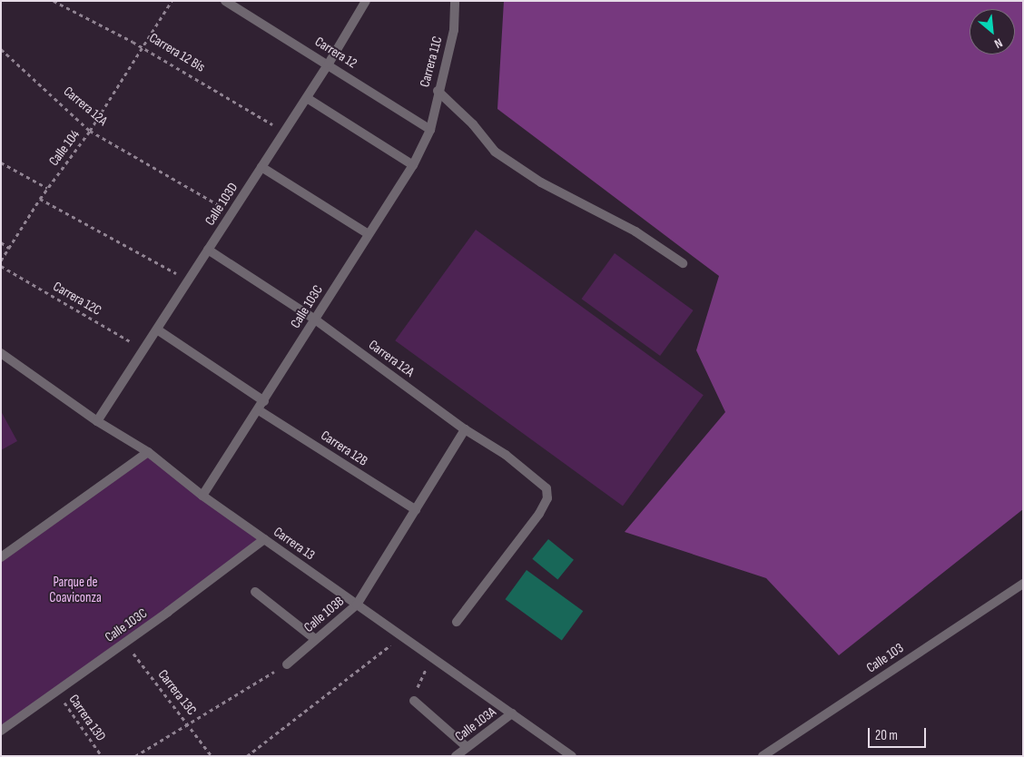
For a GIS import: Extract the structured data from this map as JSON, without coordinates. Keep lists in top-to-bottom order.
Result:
{
  "streets": {
    "street": [
      "Carrera 12",
      "Carrera 11C",
      "Carrera 12A",
      "Calle 103D",
      "Calle 103C",
      "Carrera 12B",
      "Carrera 13",
      "Calle 103B",
      "Calle 103",
      "Calle 103A"
    ],
    "path": [
      "Carrera 12 Bis",
      "Calle 104",
      "Carrera 12C",
      "Carrera 13C",
      "Carrera 13D"
    ]
  },
  "crossings": [
    ["Carrera 12 Bis", "Calle 104"],
    ["Carrera 12 Bis", "Calle 103D"],
    ["Carrera 12", "Carrera 11C"],
    ["Carrera 12", "Calle 103D"],
    ["Carrera 12", "Calle 103C"],
    ["Carrera 11C", "Calle 103C"],
    ["Carrera 12A", "Calle 104"],
    ["Carrera 12A", "Calle 103D"],
    ["Carrera 12A", "Calle 103C"],
    ["Carrera 12A", "Calle 103B"],
    ["Calle 103D", "Carrera 12C"],
    ["Calle 103D", "Carrera 13"],
    ["Calle 103C", "Carrera 12B"],
    ["Calle 103C", "Carrera 13"],
    ["Calle 103C", "Carrera 13C"],
    ["Calle 103C", "Carrera 13D"],
    ["Carrera 12B", "Calle 103B"],
    ["Carrera 13", "Calle 103B"],
    ["Carrera 13", "Calle 103A"]
  ],
  "parks": ["Parque de Coaviconza"],
  "scale_bar": "20 m",
  "north": "bottom right"
}
